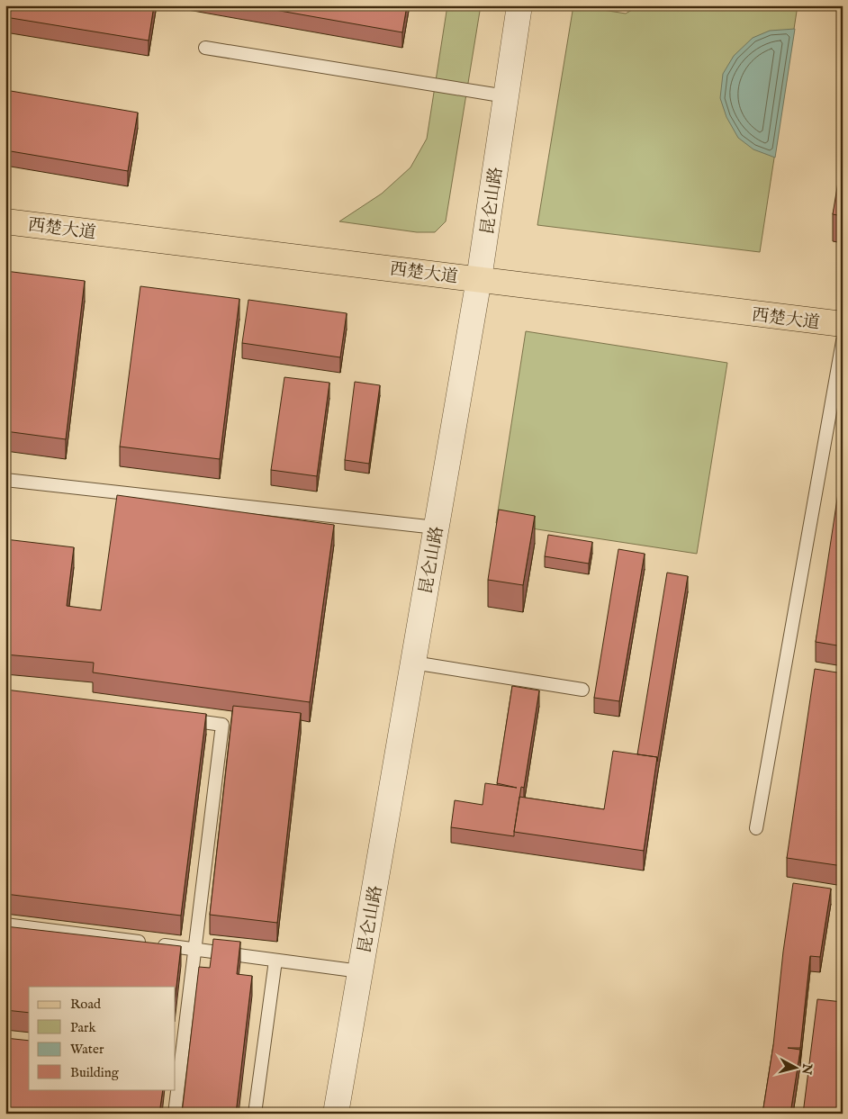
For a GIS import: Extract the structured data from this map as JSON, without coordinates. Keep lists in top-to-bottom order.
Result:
{
  "streets": {
    "main road": ["西楚大道"],
    "street": ["昆仑山路"]
  },
  "crossings": [
    ["昆仑山路", "西楚大道"]
  ],
  "legend": [
    "Road",
    "Park",
    "Water",
    "Building"
  ],
  "north": "right"
}
